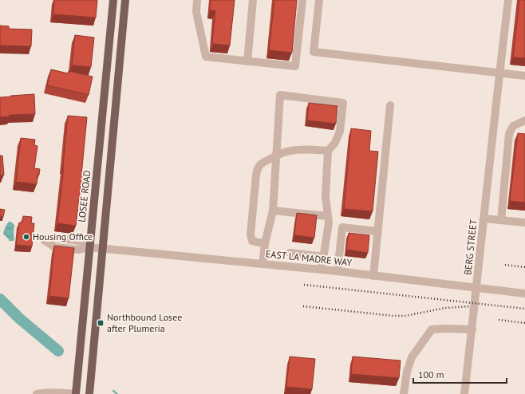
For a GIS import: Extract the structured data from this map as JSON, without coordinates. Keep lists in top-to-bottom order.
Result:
{
  "streets": {
    "main road": ["LOSEE ROAD"],
    "street": ["BERG STREET", "EAST LA MADRE WAY"]
  },
  "crossings": [
    ["LOSEE ROAD", "EAST LA MADRE WAY"],
    ["BERG STREET", "EAST LA MADRE WAY"]
  ],
  "places": {
    "other": ["Housing Office"],
    "transit": ["Northbound Losee after Plumeria"]
  },
  "scale_bar": "100 m"
}
